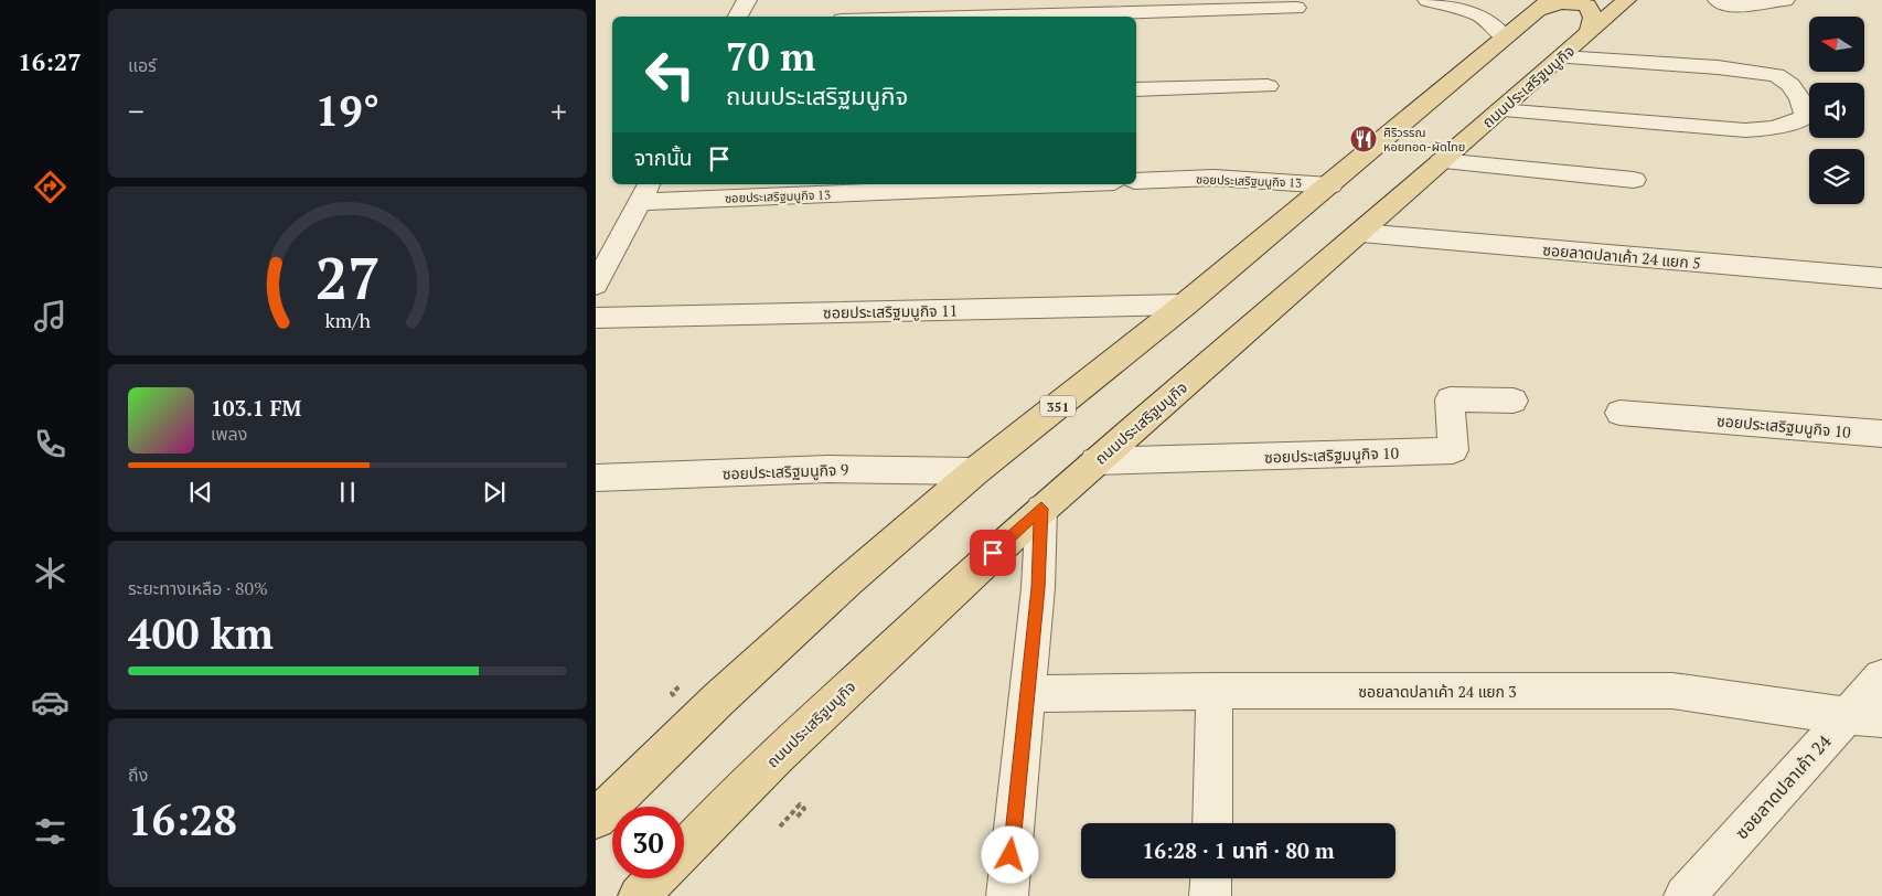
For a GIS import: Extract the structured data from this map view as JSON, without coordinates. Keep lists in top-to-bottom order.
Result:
{
  "streets": {
    "main road": ["ถนนประเสริฐมนูกิจ", "351"],
    "street": [
      "ซอยประเสริฐมนูกิจ 13",
      "ซอยลาดปลาเค้า 24 แยก 5",
      "ซอยประเสริฐมนูกิจ 11",
      "ซอยประเสริฐมนูกิจ 10",
      "ซอยประเสริฐมนูกิจ 9",
      "ซอยลาดปลาเค้า 24 แยก 3",
      "ซอยลาดปลาเค้า 24"
    ]
  },
  "crossings": [
    ["ถนนประเสริฐมนูกิจ", "ซอยลาดปลาเค้า 24 แยก 5"],
    ["ถนนประเสริฐมนูกิจ", "ซอยประเสริฐมนูกิจ 10"],
    ["ซอยประเสริฐมนูกิจ 13", "351"],
    ["ซอยประเสริฐมนูกิจ 11", "351"],
    ["351", "ซอยประเสริฐมนูกิจ 9"],
    ["ซอยลาดปลาเค้า 24 แยก 3", "ซอยลาดปลาเค้า 24"]
  ],
  "places": {
    "restaurant": ["ศิริวรรณ หอยทอด-ผัดไทย"]
  },
  "north": "left",
  "page": {
    "tabs": "16:27",
    "tile": [
      "แอร์",
      ["ระยะทางเหลือ · 80%", "400 km"],
      ["ถึง", "16:28"]
    ],
    "turn": ["70 m", "ถนนประเสริฐมนูกิจ"],
    "heat": ["−", "19°", "+"],
    "then": "จากนั้น",
    "song": ["103.1 FM", "เพลง"],
    "limit": "30",
    "trip": "16:28 · 1 นาที · 80 m",
    "gauge": ["27", "km/h"]
  }
}
